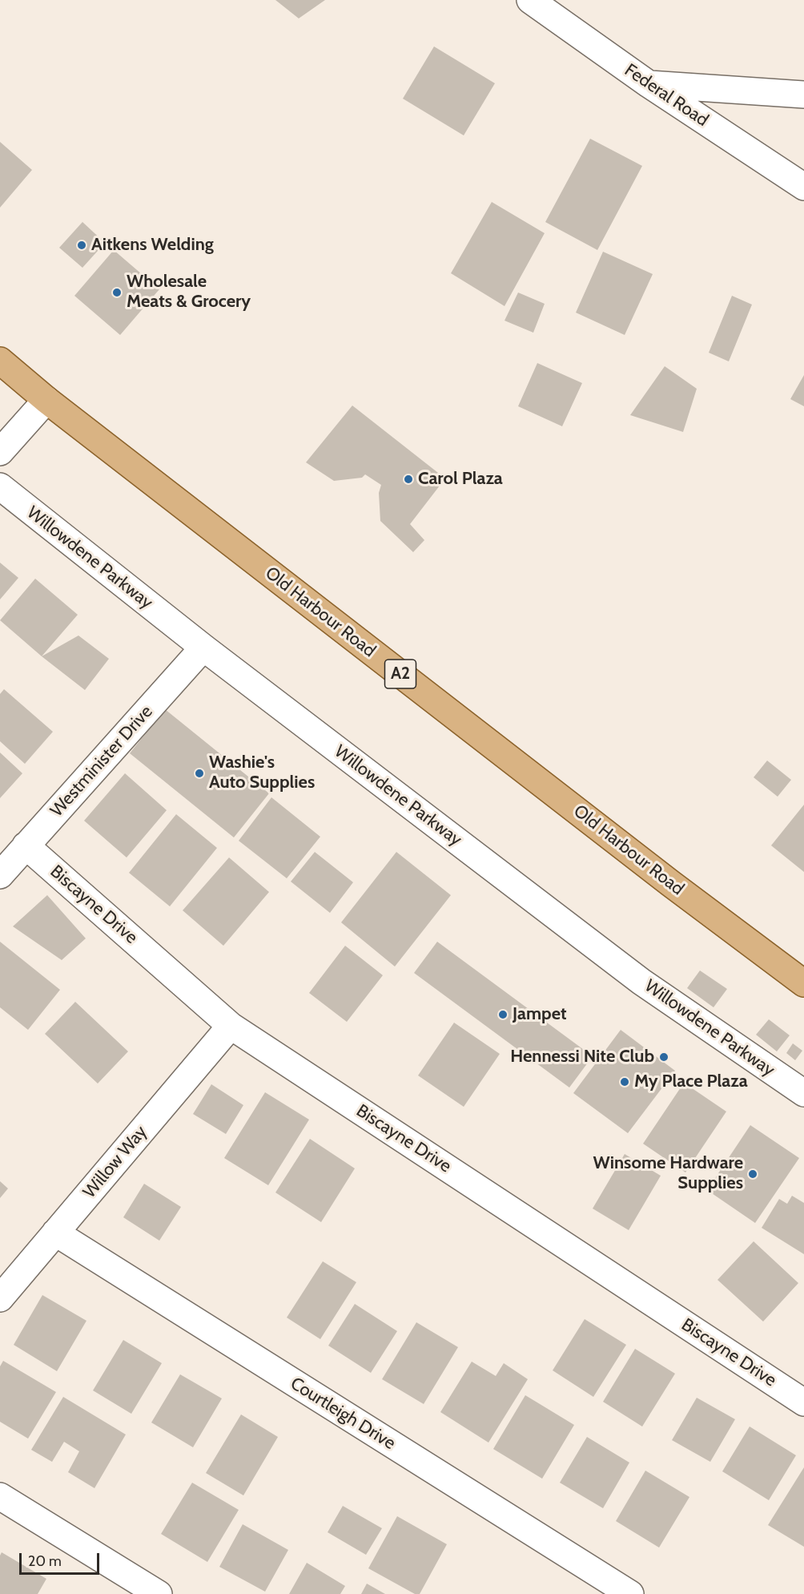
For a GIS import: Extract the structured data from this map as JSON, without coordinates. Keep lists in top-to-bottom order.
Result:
{
  "streets": {
    "main road": ["Old Harbour Road", "A2"],
    "street": [
      "Federal Road",
      "Willowdene Parkway",
      "Westminister Drive",
      "Biscayne Drive",
      "Willow Way",
      "Courtleigh Drive"
    ]
  },
  "crossings": [
    ["Willowdene Parkway", "Westminister Drive"],
    ["Westminister Drive", "Biscayne Drive"],
    ["Biscayne Drive", "Willow Way"],
    ["Willow Way", "Courtleigh Drive"]
  ],
  "places": [
    "Aitkens Welding",
    "Wholesale Meats & Grocery",
    "Carol Plaza",
    "Washie's Auto Supplies",
    "Jampet",
    "Hennessi Nite Club",
    "My Place Plaza",
    "Winsome Hardware Supplies"
  ],
  "scale_bar": "20 m"
}
